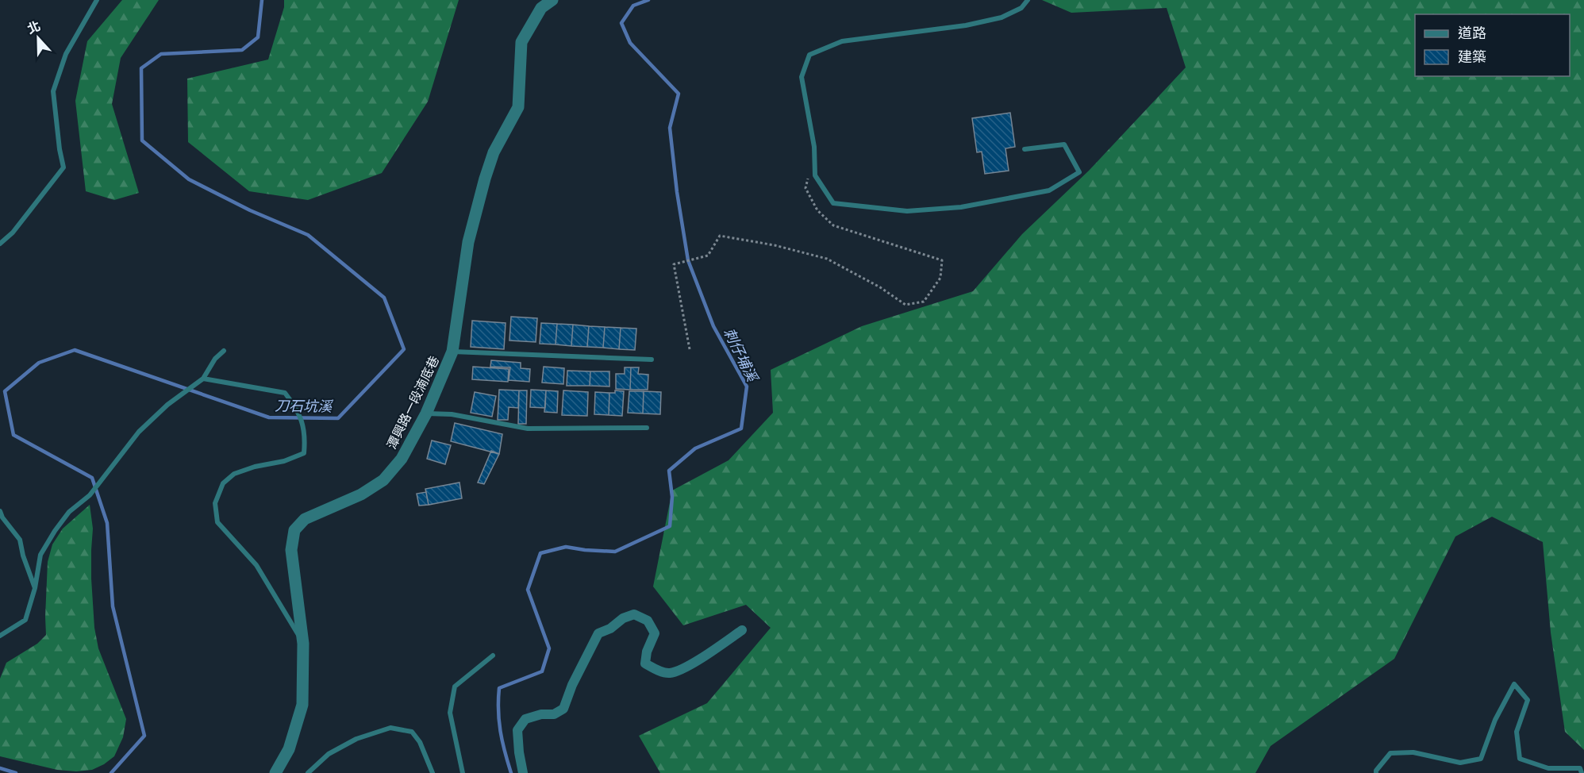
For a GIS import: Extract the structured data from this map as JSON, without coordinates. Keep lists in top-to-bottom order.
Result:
{
  "streets": {
    "street": ["潭興路一段湳底巷"]
  },
  "water": ["刺仔埔溪", "刀石坑溪"],
  "legend": ["道路", "建築"],
  "north": "top"
}
